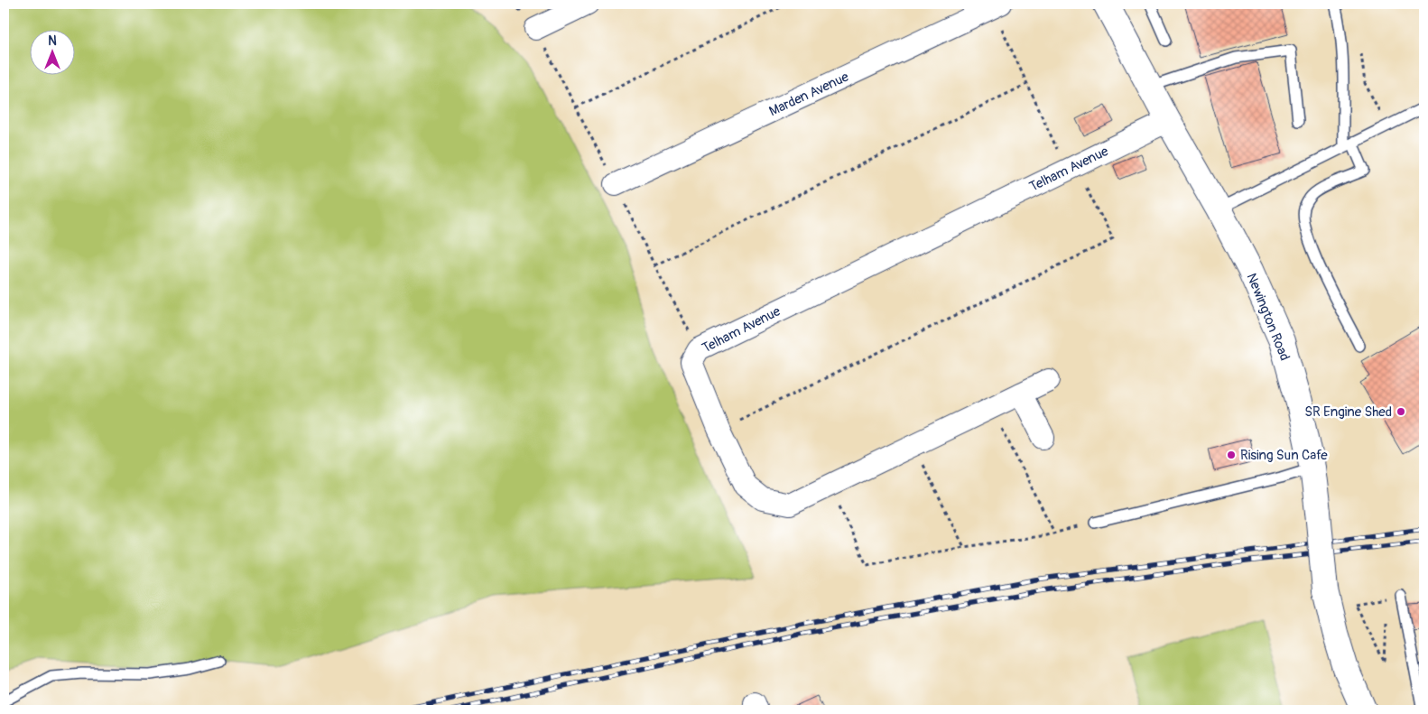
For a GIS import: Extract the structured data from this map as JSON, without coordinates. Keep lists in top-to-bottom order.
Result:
{
  "streets": {
    "main road": ["Newington Road"],
    "street": ["Marden Avenue", "Telham Avenue"]
  },
  "crossings": [
    ["Telham Avenue", "Newington Road"]
  ],
  "places": ["SR Engine Shed", "Rising Sun Cafe"],
  "north": "top"
}
